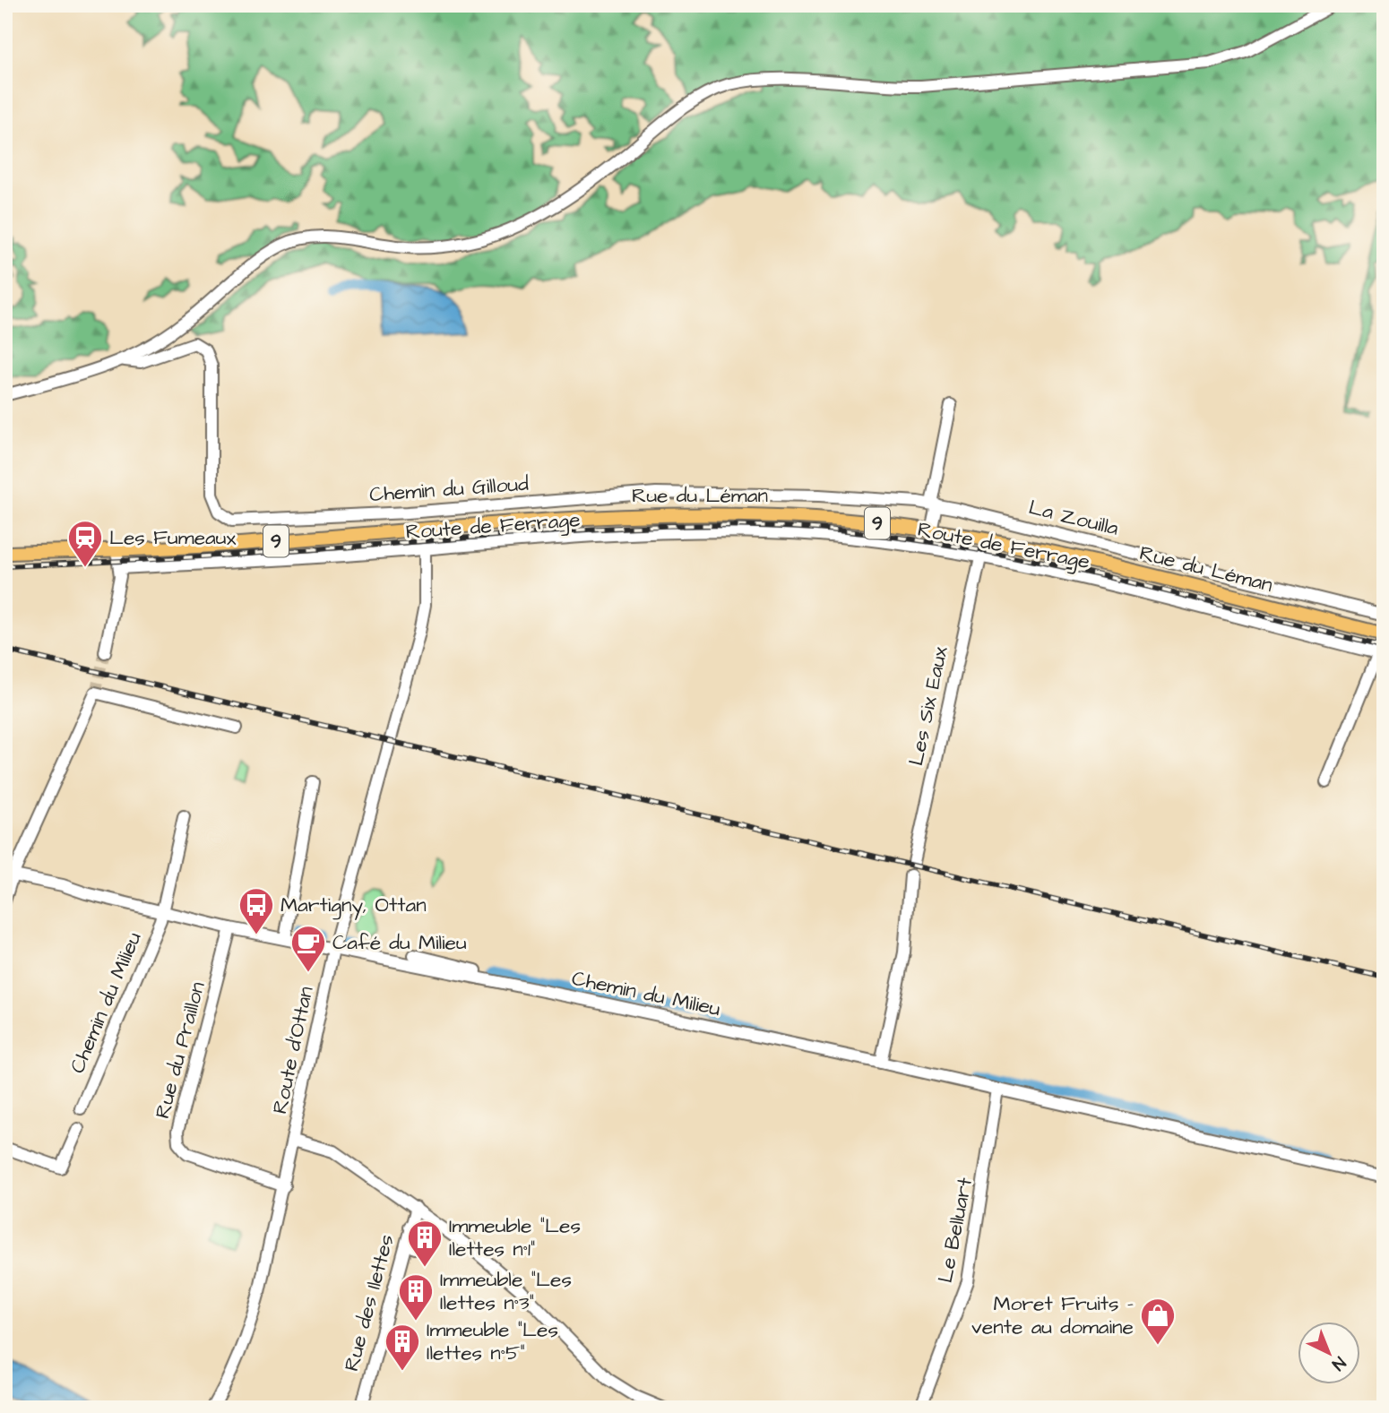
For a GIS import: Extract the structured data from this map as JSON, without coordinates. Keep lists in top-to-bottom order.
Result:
{
  "streets": {
    "main road": ["Rue du Léman", "9"],
    "street": [
      "Chemin du Gilloud",
      "La Zouilla",
      "Route de Ferrage",
      "Les Six Eaux",
      "Chemin du Milieu",
      "Rue du Praillon",
      "Route d'Ottan",
      "Le Belluart",
      "Rue des Ilettes"
    ]
  },
  "crossings": [
    ["Chemin du Gilloud", "La Zouilla"],
    ["Route de Ferrage", "Les Six Eaux"],
    ["Route de Ferrage", "Route d'Ottan"],
    ["Chemin du Milieu", "Rue du Praillon"],
    ["Chemin du Milieu", "Route d'Ottan"],
    ["Chemin du Milieu", "Le Belluart"],
    ["Rue du Praillon", "Route d'Ottan"]
  ],
  "places": {
    "station": ["Les Fumeaux"],
    "bus stop": ["Martigny, Ottan"],
    "cafe": ["Café du Milieu"],
    "building": ["Immeuble \"Les Ilettes n°1\"", "Immeuble \"Les Ilettes n°3\"", "Immeuble \"Les Ilettes n°5\""],
    "shop": ["Moret Fruits - vente au domaine"]
  },
  "north": "bottom right"
}
